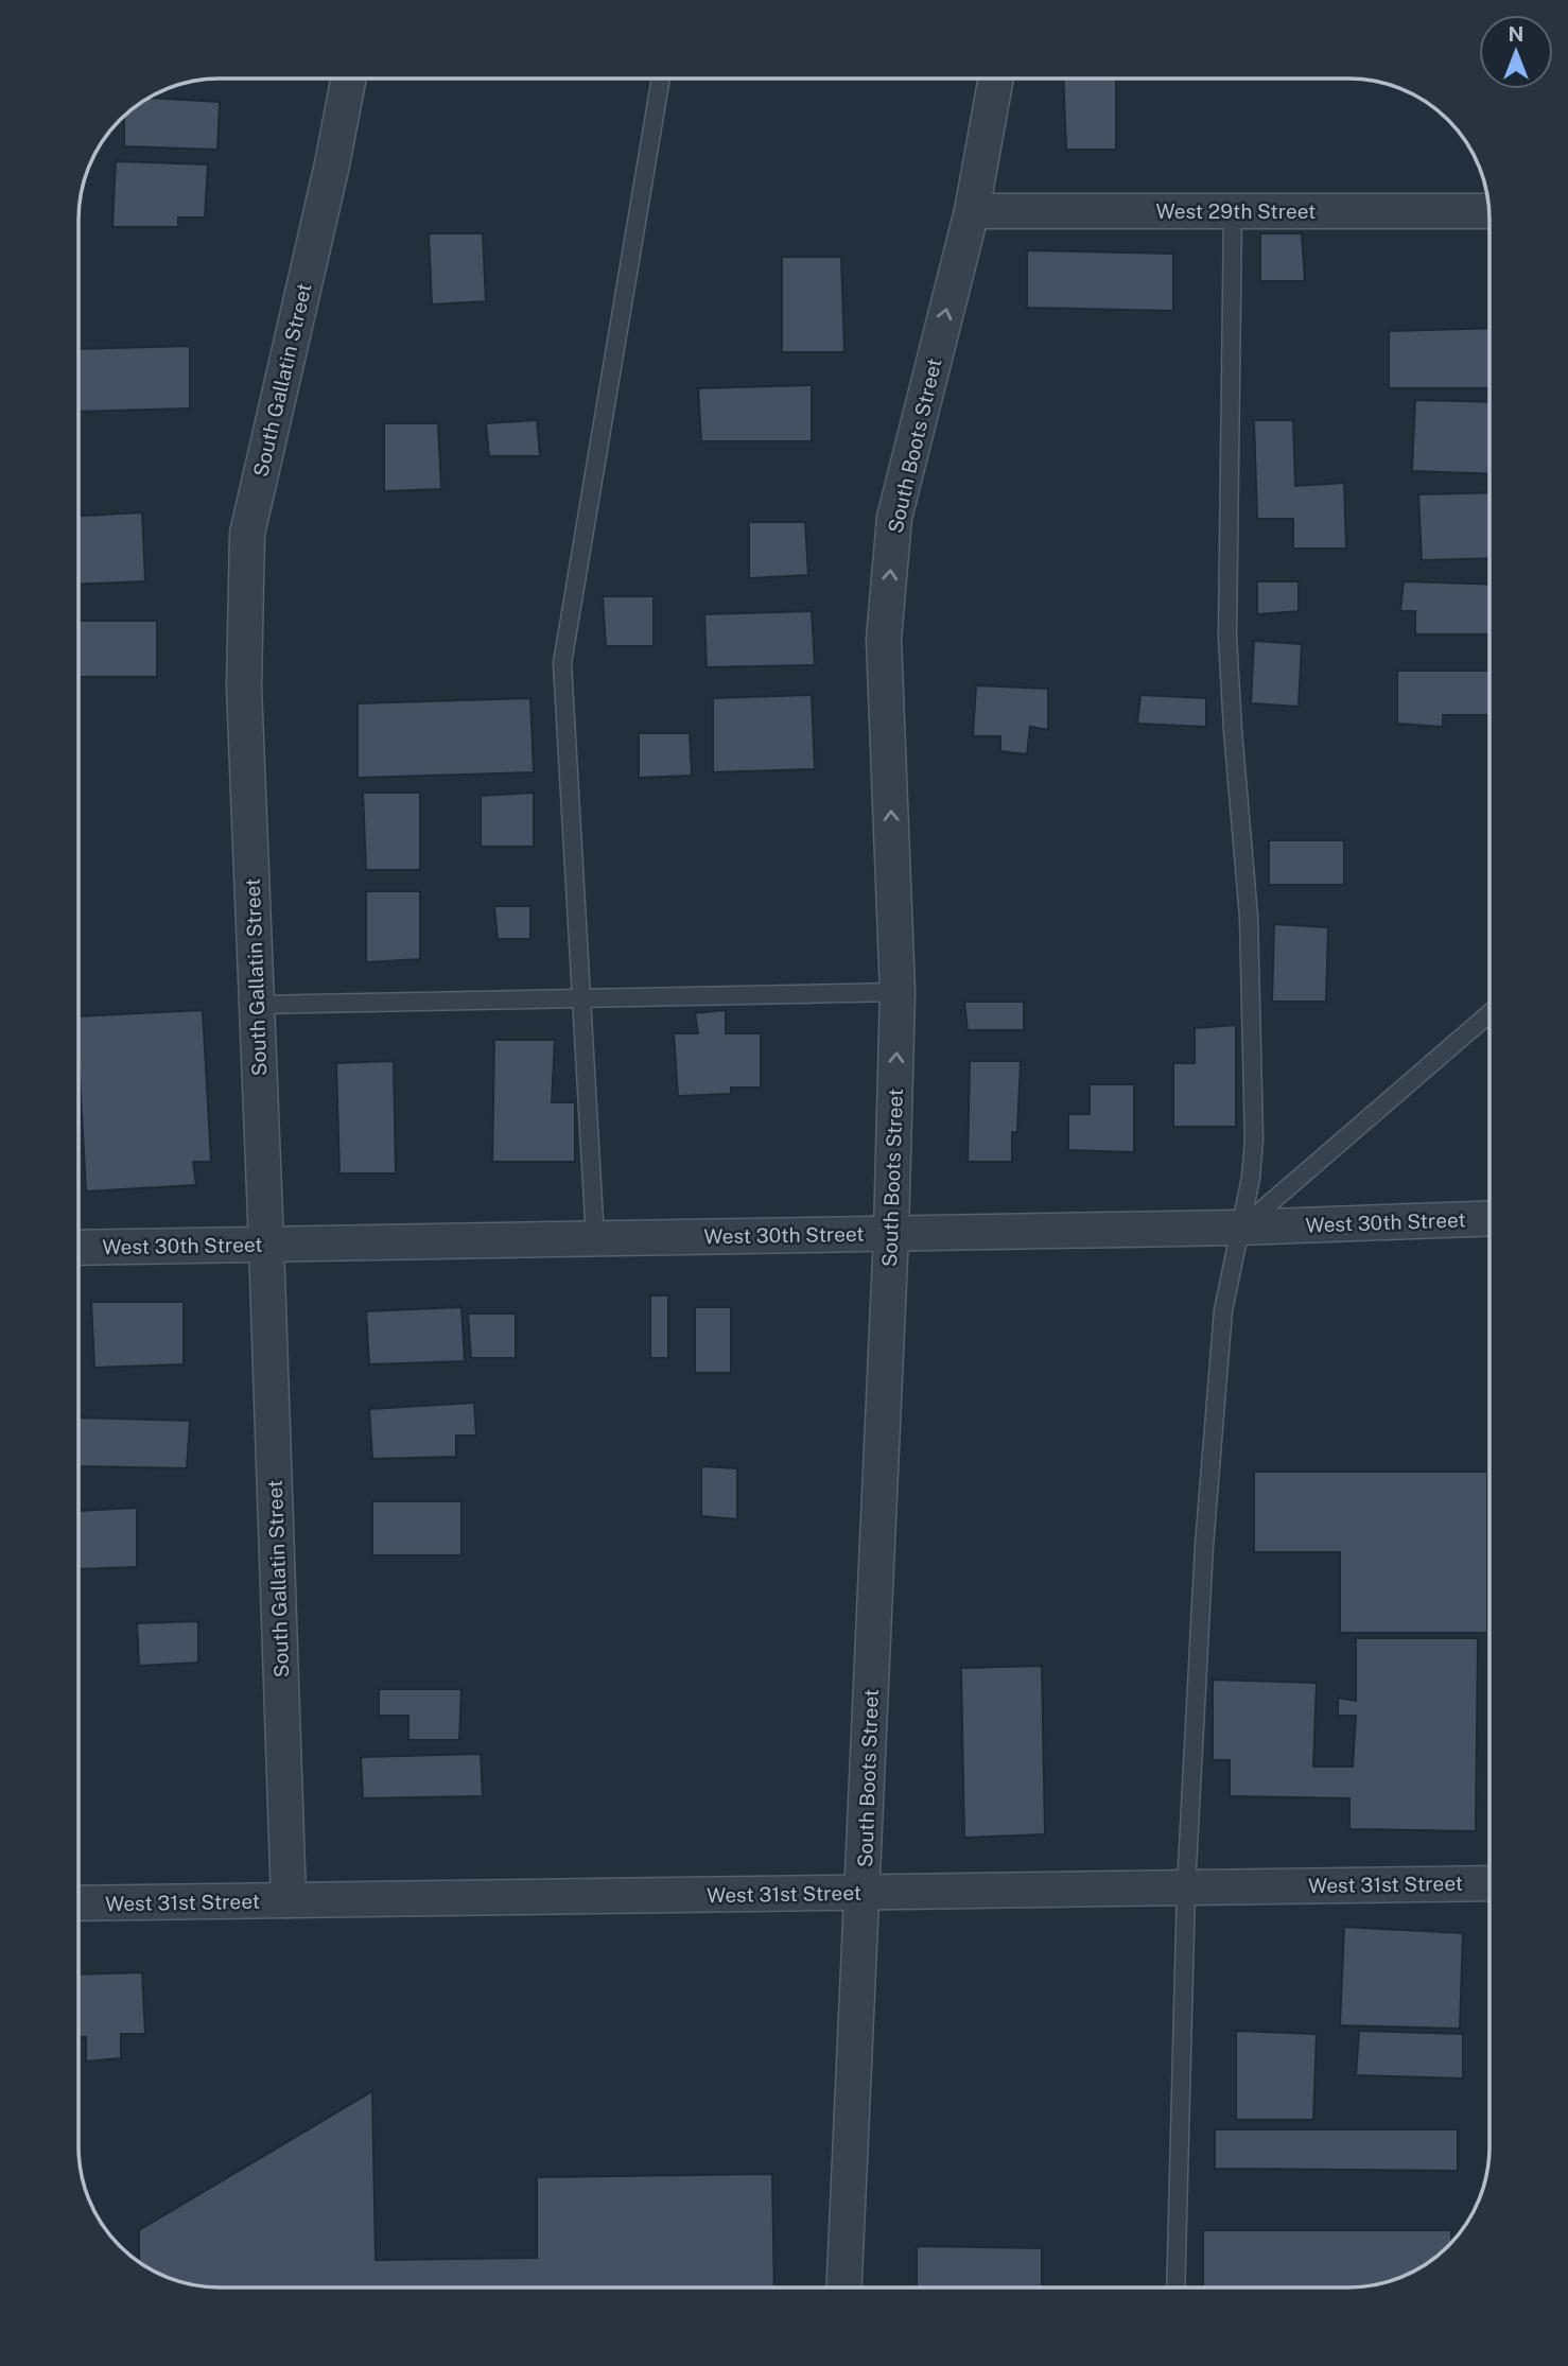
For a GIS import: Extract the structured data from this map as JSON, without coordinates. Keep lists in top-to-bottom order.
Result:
{
  "streets": {
    "street": [
      "West 29th Street",
      "South Gallatin Street",
      "South Boots Street",
      "West 30th Street",
      "West 31st Street"
    ]
  },
  "crossings": [
    ["West 29th Street", "South Boots Street"],
    ["South Gallatin Street", "West 30th Street"],
    ["South Gallatin Street", "West 31st Street"],
    ["South Boots Street", "West 30th Street"],
    ["South Boots Street", "West 31st Street"]
  ],
  "one_way": ["South Boots Street"],
  "north": "top"
}
